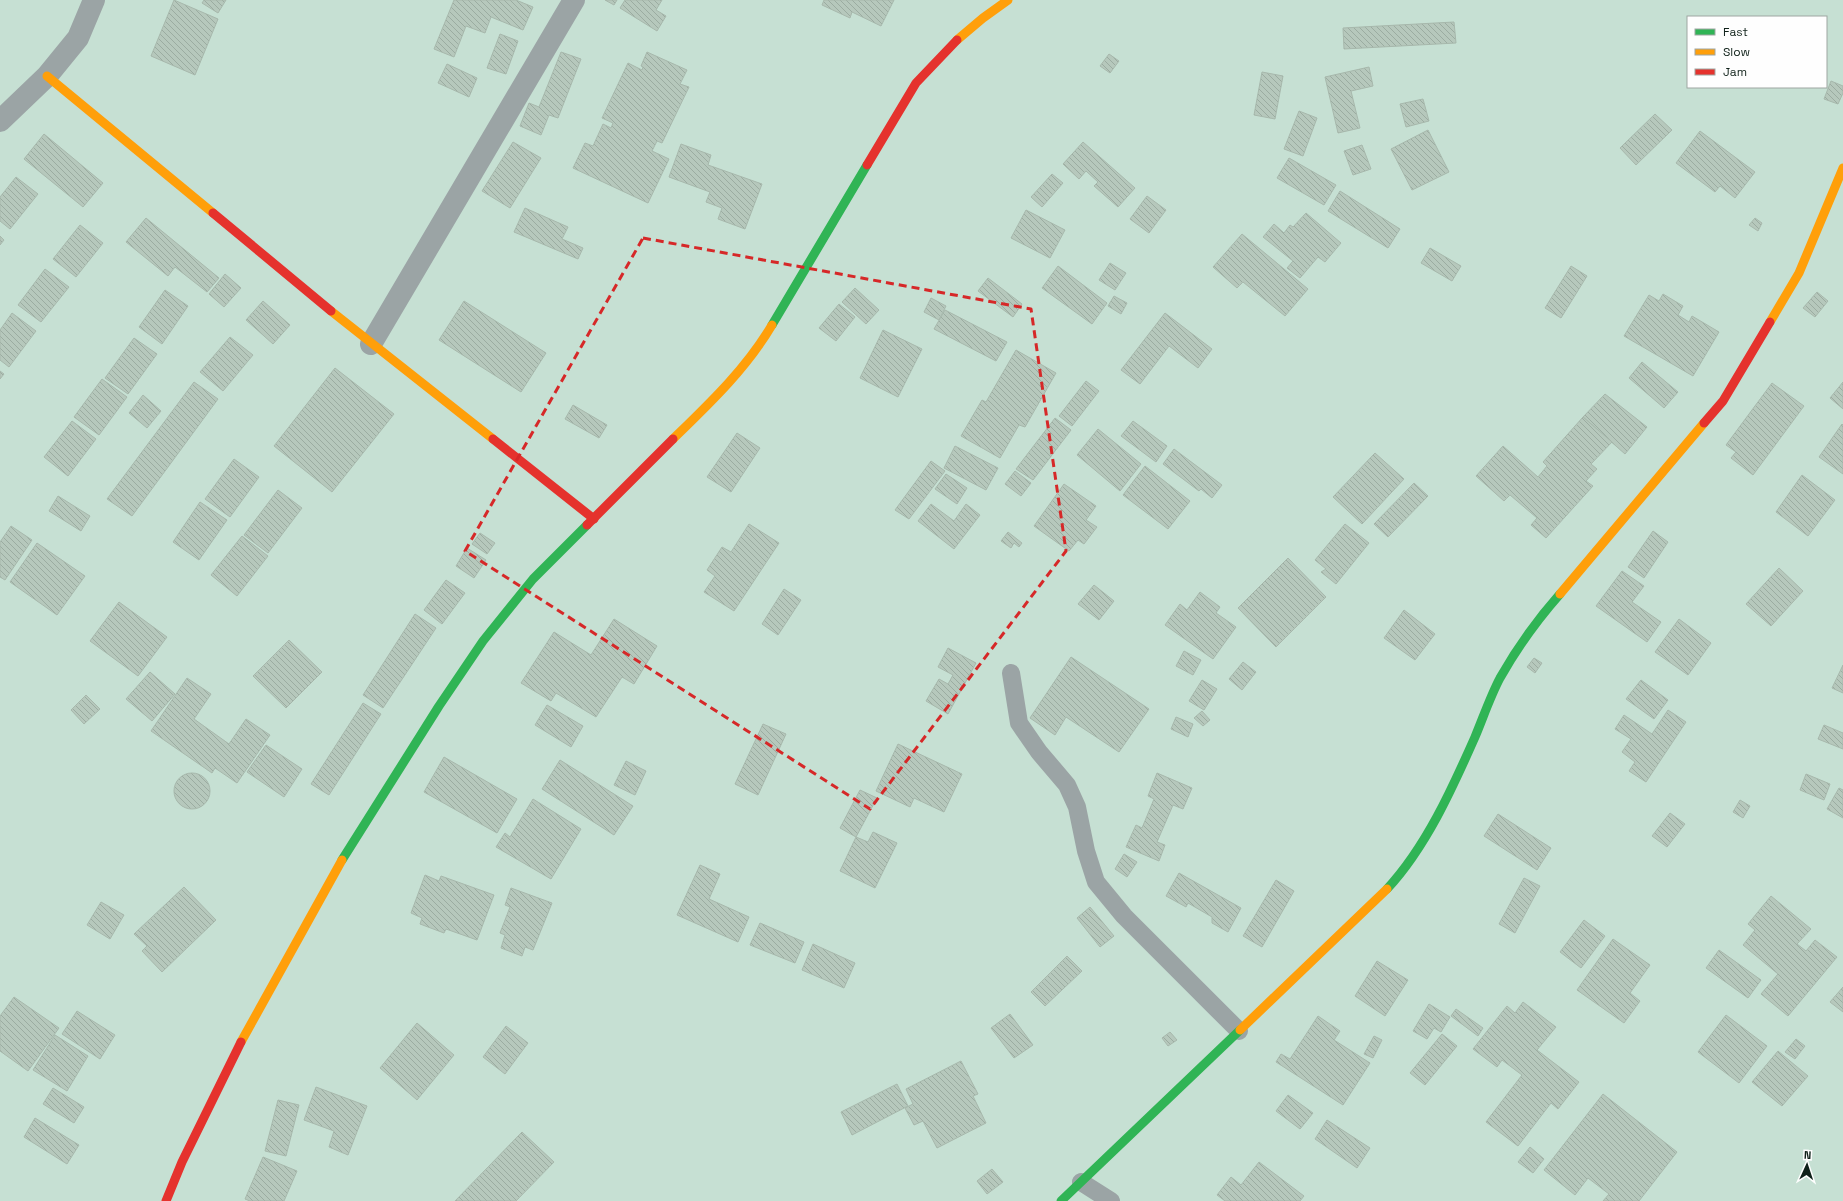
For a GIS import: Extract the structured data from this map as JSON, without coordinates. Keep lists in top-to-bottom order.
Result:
{
  "legend": ["Fast", "Slow", "Jam"],
  "north": "top"
}
